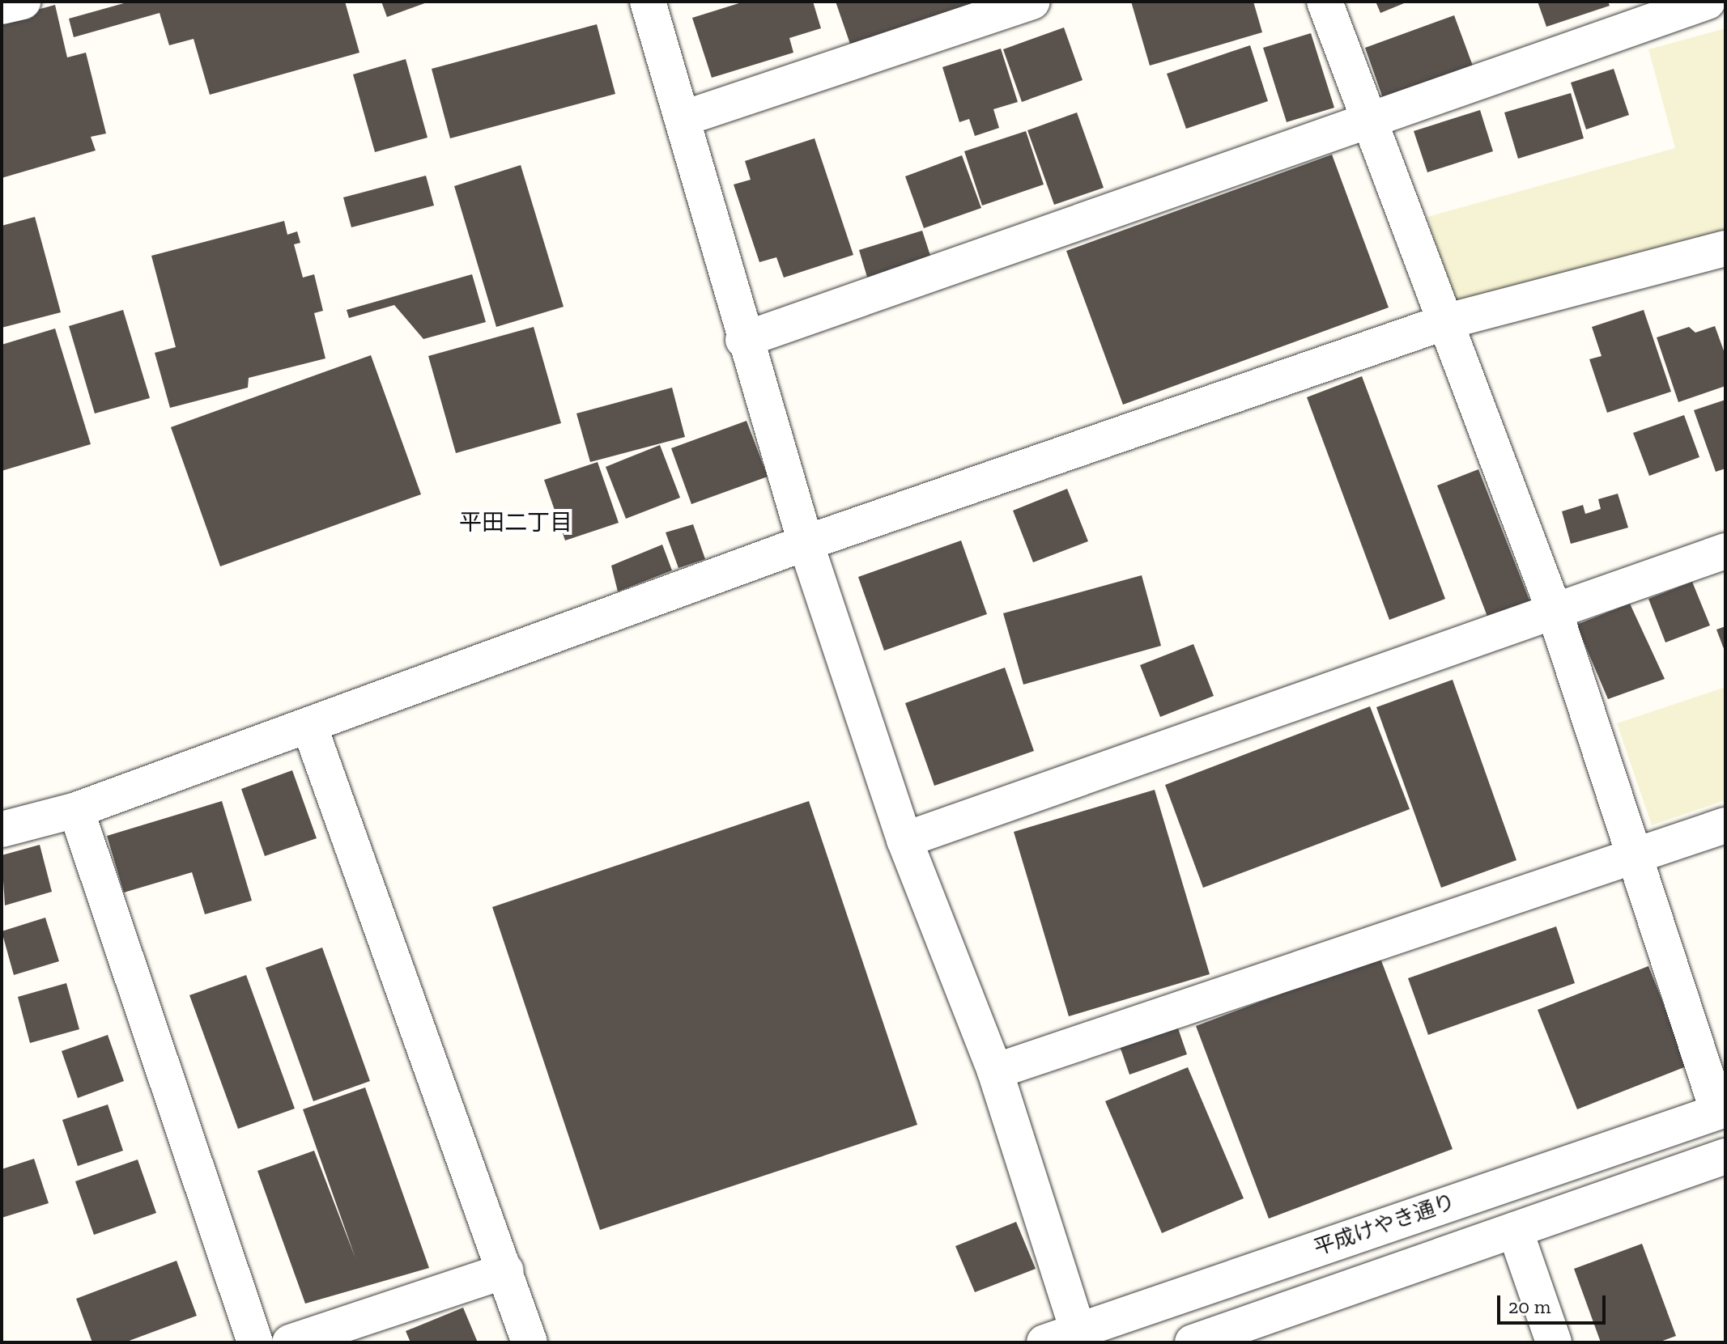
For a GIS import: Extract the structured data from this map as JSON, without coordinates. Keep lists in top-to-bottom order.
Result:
{
  "streets": {
    "street": ["平成けやき通り"]
  },
  "districts": ["平田二丁目"],
  "scale_bar": "20 m"
}
